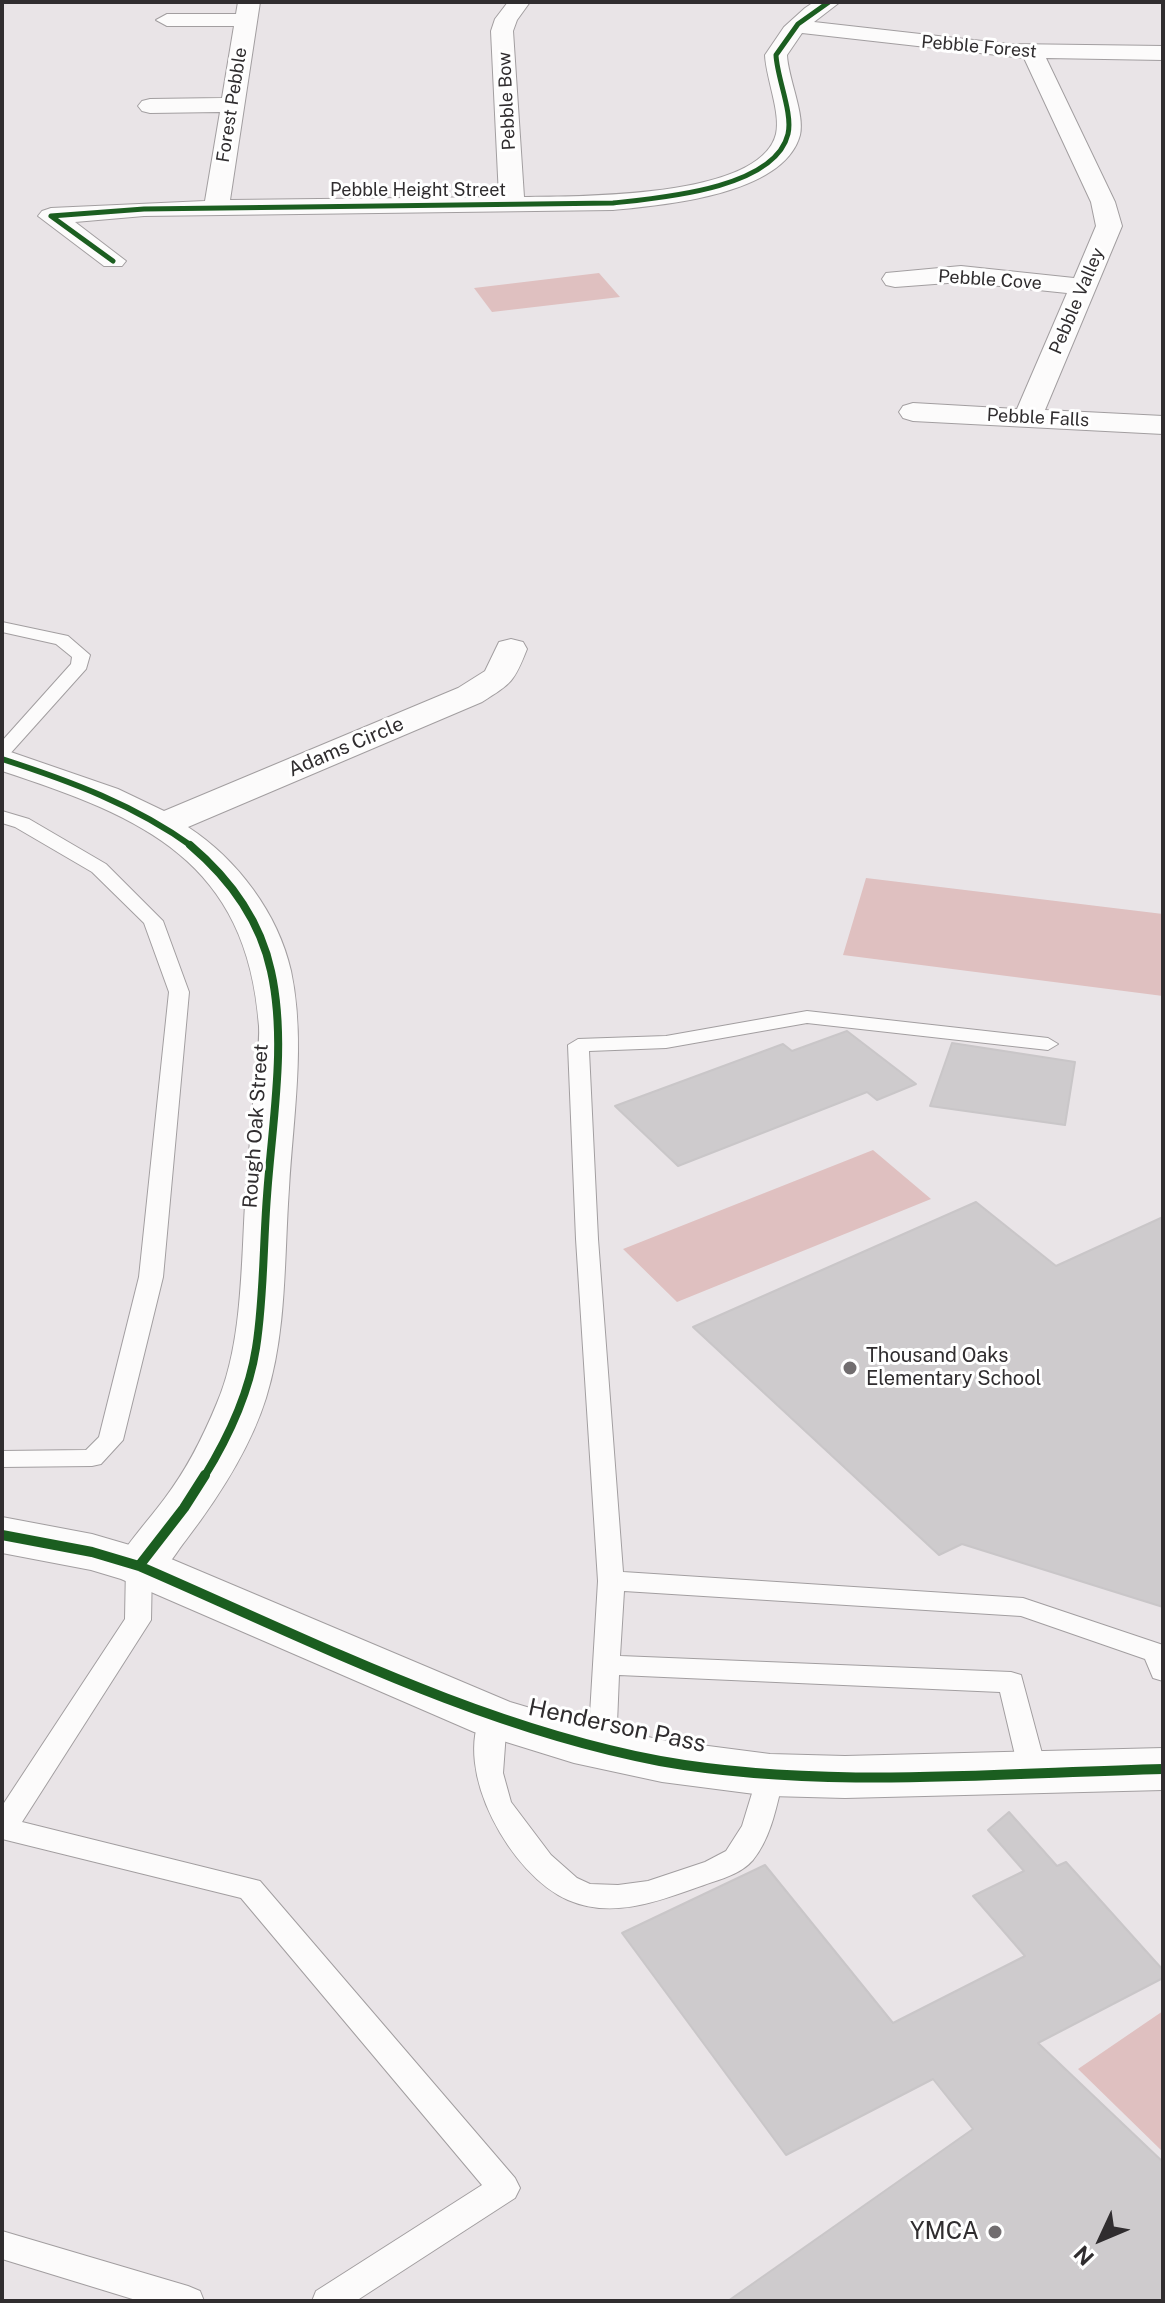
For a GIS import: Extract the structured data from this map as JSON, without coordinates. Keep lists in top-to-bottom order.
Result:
{
  "streets": {
    "street": [
      "Pebble Forest",
      "Pebble Bow",
      "Forest Pebble",
      "Pebble Height Street",
      "Pebble Cove",
      "Pebble Valley",
      "Pebble Falls",
      "Adams Circle",
      "Rough Oak Street",
      "Henderson Pass"
    ]
  },
  "crossings": [
    ["Pebble Forest", "Pebble Height Street"],
    ["Pebble Forest", "Pebble Valley"],
    ["Pebble Bow", "Pebble Height Street"],
    ["Forest Pebble", "Pebble Height Street"],
    ["Pebble Cove", "Pebble Valley"],
    ["Pebble Valley", "Pebble Falls"],
    ["Adams Circle", "Rough Oak Street"],
    ["Rough Oak Street", "Henderson Pass"]
  ],
  "places": ["Thousand Oaks Elementary School", "YMCA"],
  "north": "bottom left"
}
